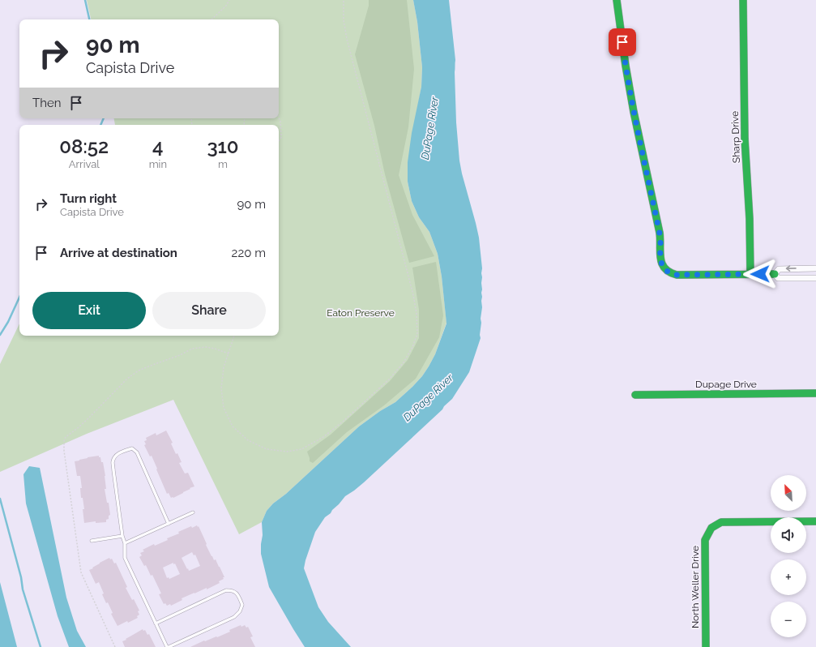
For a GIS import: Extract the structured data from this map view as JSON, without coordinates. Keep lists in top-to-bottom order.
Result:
{
  "streets": {
    "street": ["Sharp Drive", "Dupage Drive", "North Weller Drive"]
  },
  "water": ["DuPage River"],
  "parks": ["Eaton Preserve"],
  "north": "top left",
  "page": {
    "turn": ["90 m", "Capista Drive"],
    "then": "Then",
    "eta": [
      "08:52",
      "Arrival",
      "4",
      "min",
      "310",
      "m"
    ],
    "list": [
      {
        "name": "Turn right",
        "note": "Capista Drive",
        "value": "90 m"
      },
      {
        "name": "Arrive at destination",
        "value": "220 m"
      }
    ],
    "buttons": ["Exit", "Share"],
    "map_buttons": ["+", "−"]
  }
}
